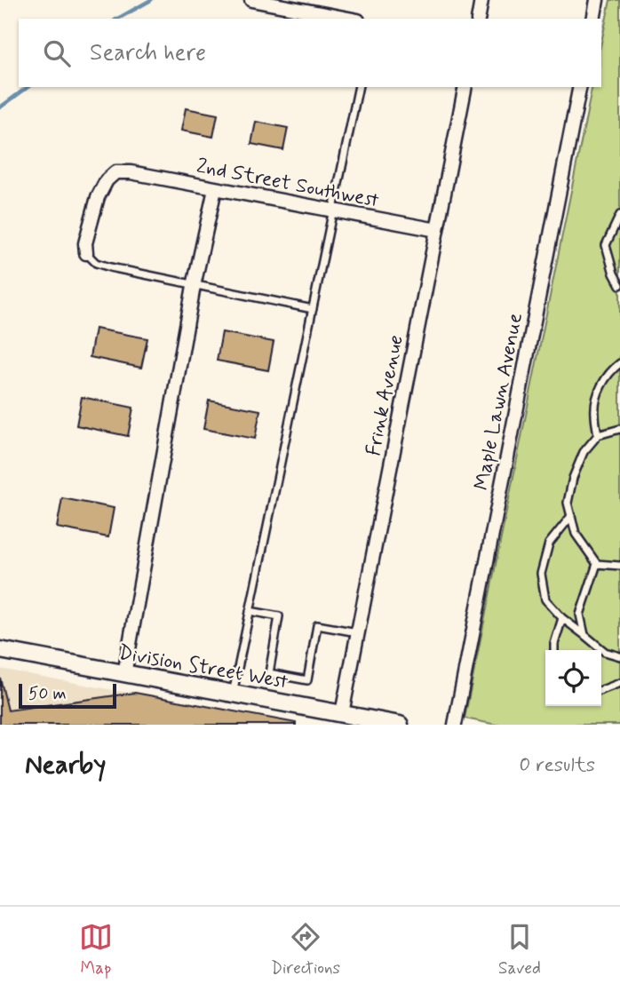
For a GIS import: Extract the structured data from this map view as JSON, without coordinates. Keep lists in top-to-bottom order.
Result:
{
  "streets": {
    "street": [
      "2nd Street Southwest",
      "Frink Avenue",
      "Maple Lawn Avenue",
      "Division Street West"
    ]
  },
  "crossings": [
    ["2nd Street Southwest", "Frink Avenue"],
    ["Frink Avenue", "Division Street West"]
  ],
  "scale_bar": "50 m",
  "page": {
    "search": "Search here",
    "scale": "50 m",
    "heading": ["Nearby", "0 results"],
    "nav": ["Map", "Directions", "Saved"]
  }
}
